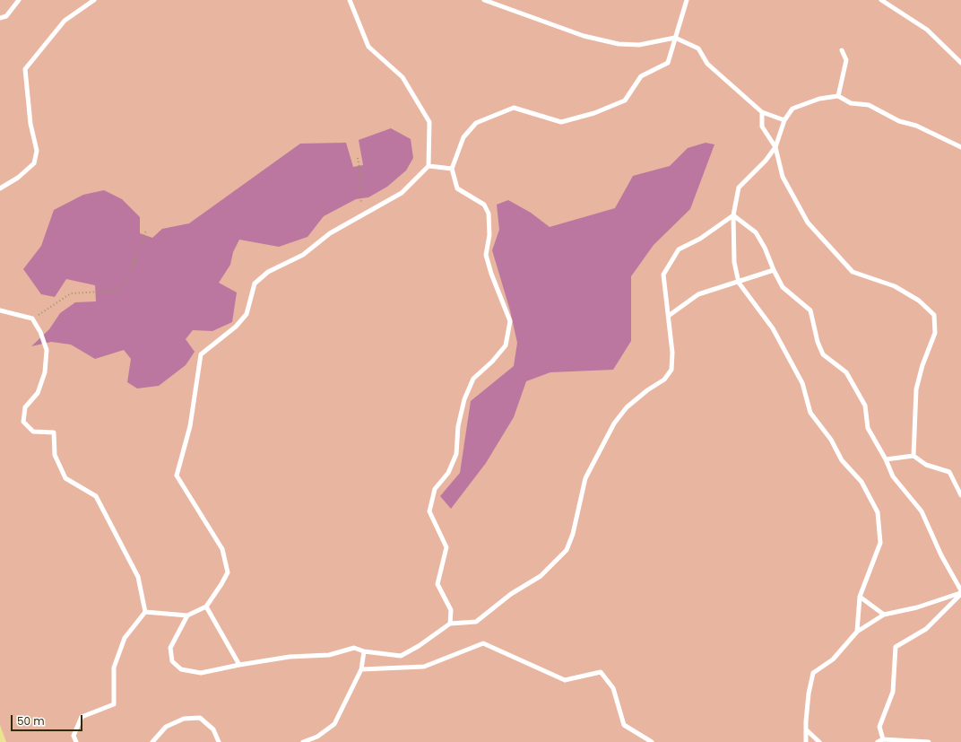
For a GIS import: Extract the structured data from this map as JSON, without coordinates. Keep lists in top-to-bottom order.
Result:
{
  "scale_bar": "50 m"
}
